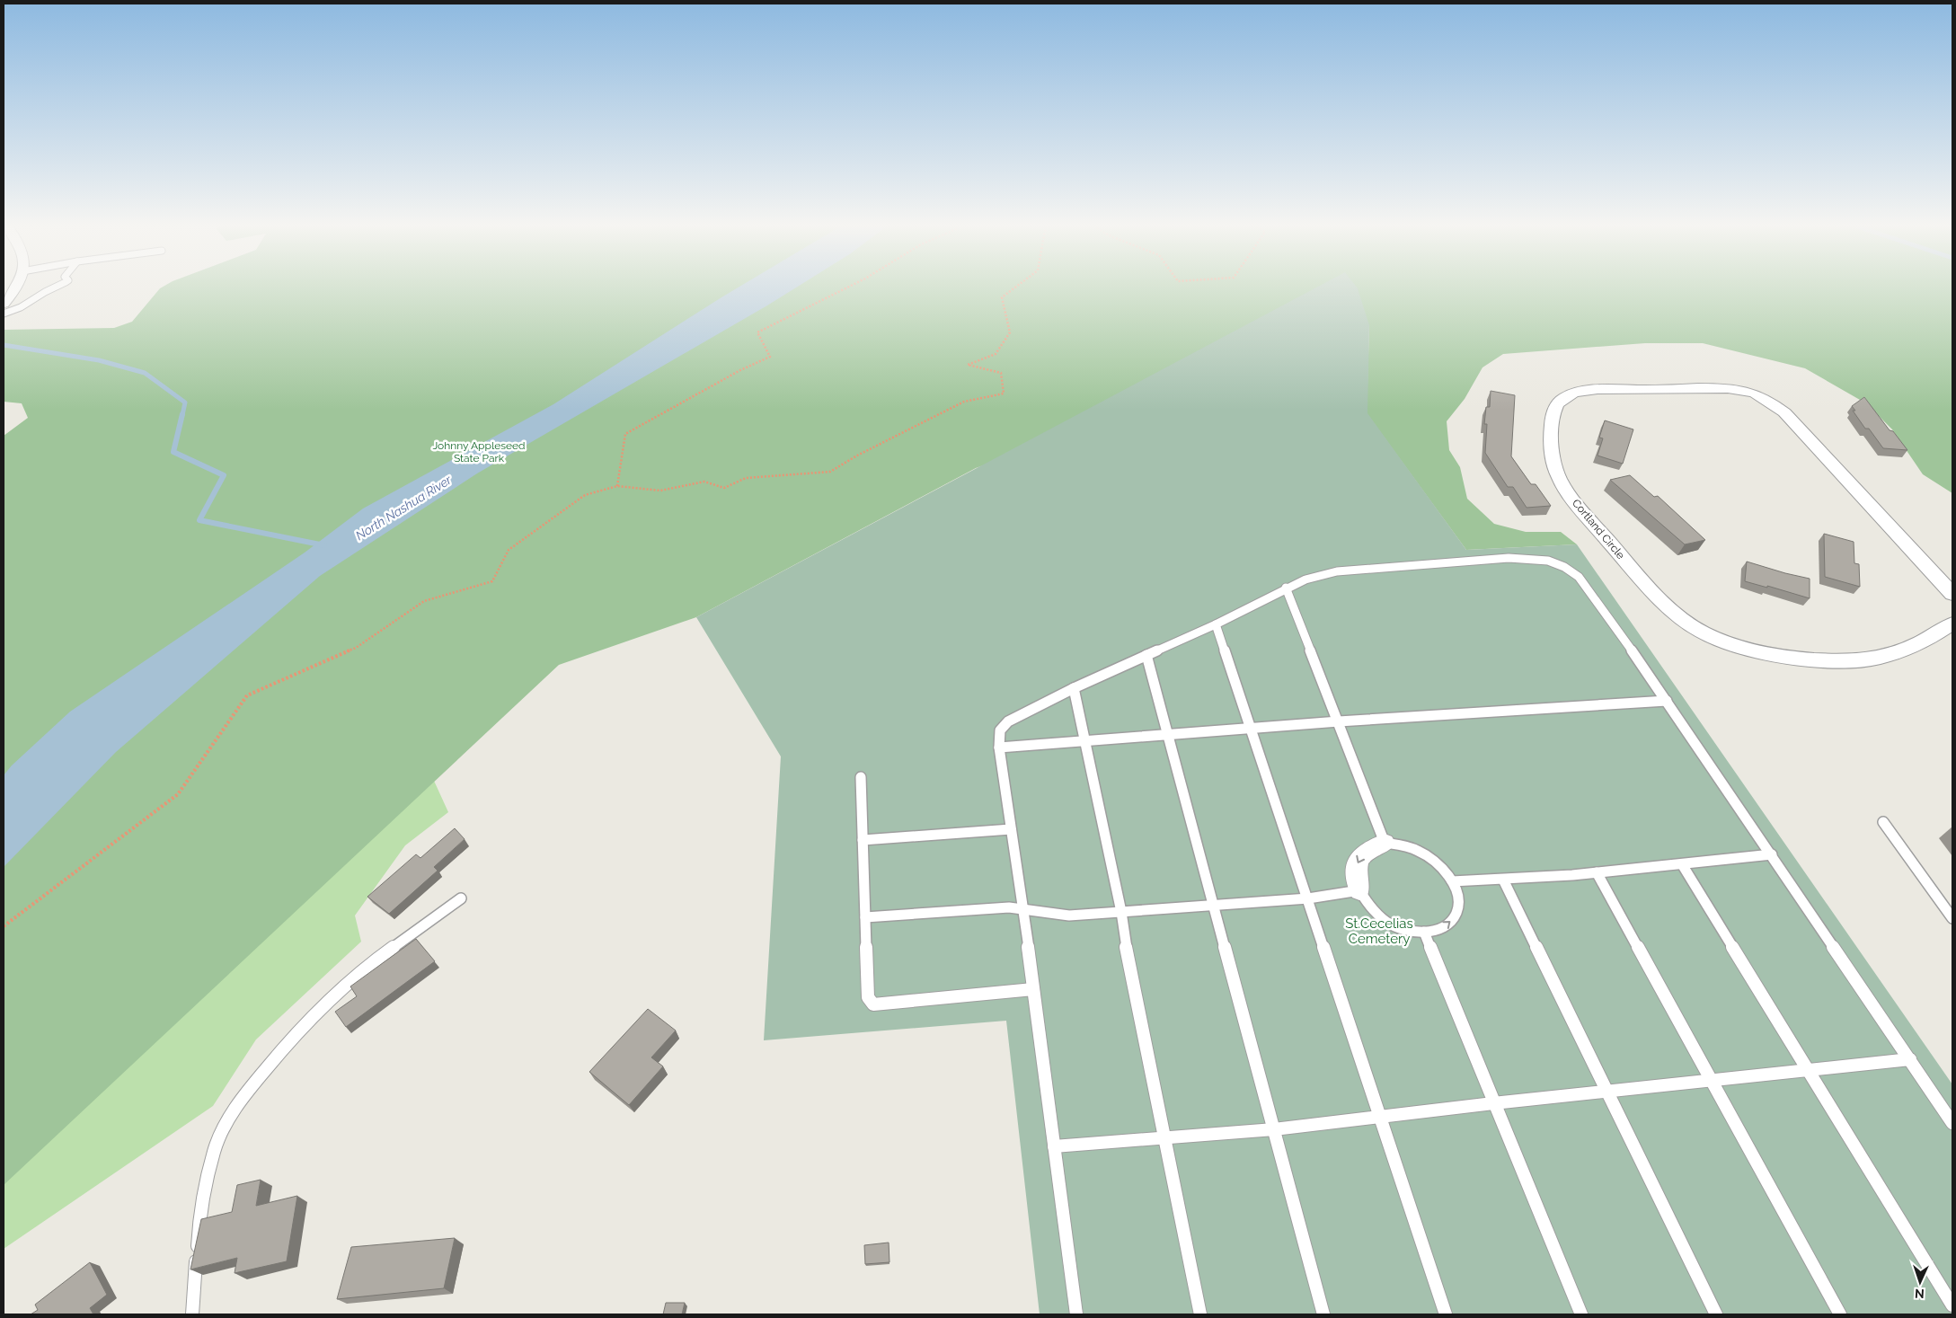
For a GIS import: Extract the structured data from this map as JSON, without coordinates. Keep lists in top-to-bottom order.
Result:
{
  "streets": {
    "street": ["Cortland Circle"]
  },
  "water": ["North Nashua River"],
  "parks": ["Johnny Appleseed State Park", "St.Cecelias Cemetery"],
  "north": "bottom"
}
